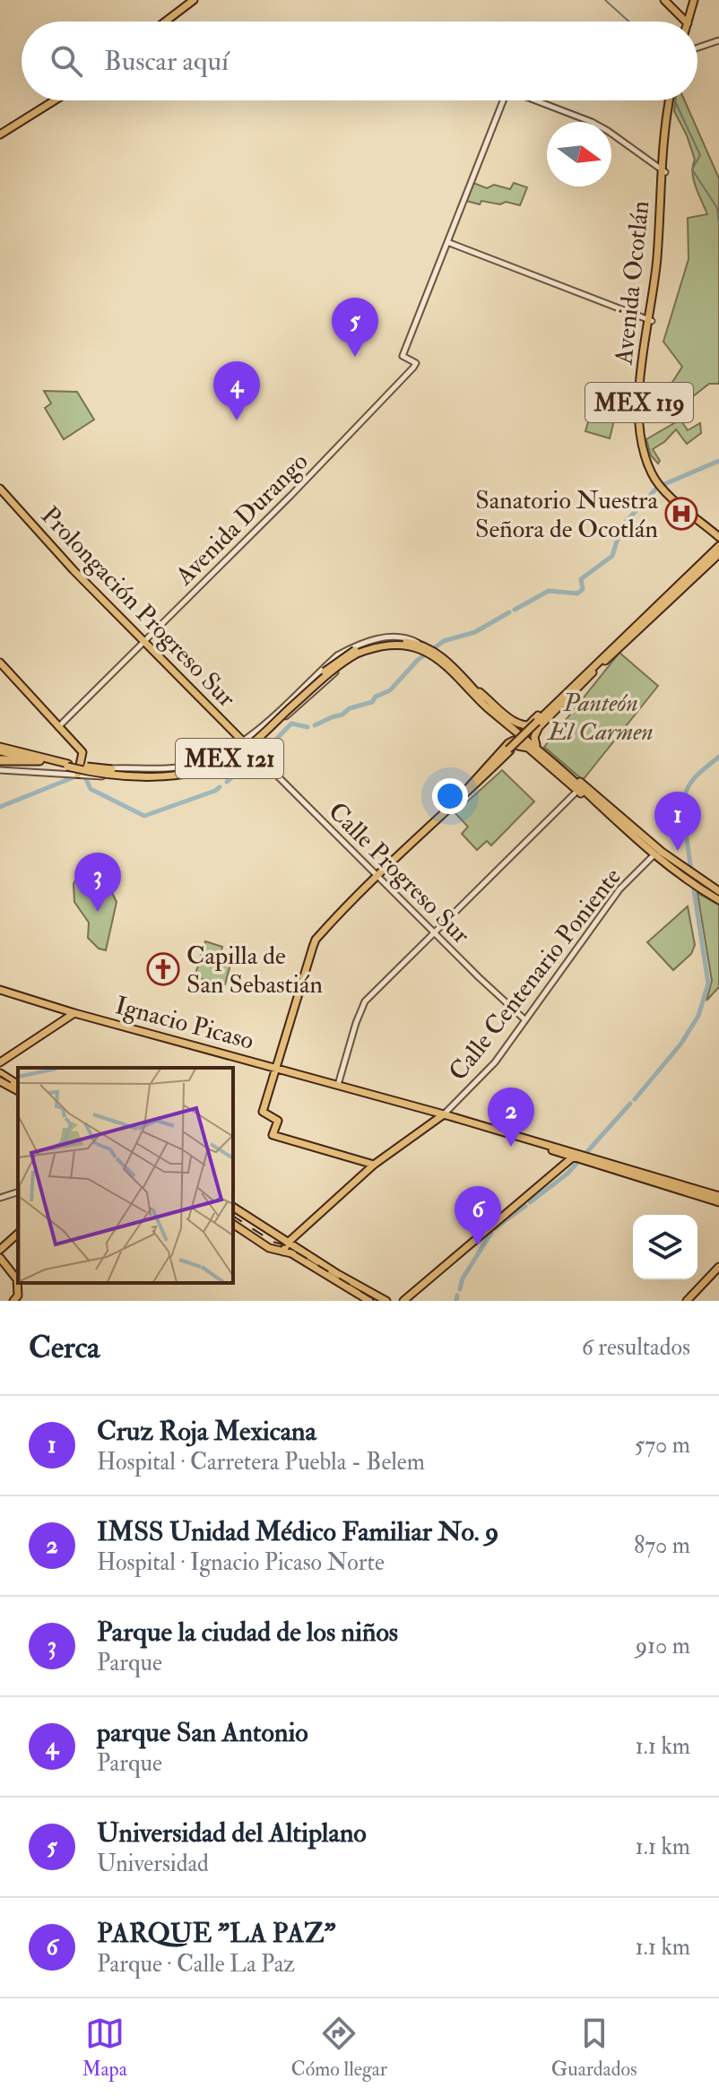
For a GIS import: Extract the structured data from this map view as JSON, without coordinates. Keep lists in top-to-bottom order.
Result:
{
  "streets": {
    "main road": [
      "Avenida Ocotlán",
      "MEX 119",
      "Prolongación Progreso Sur",
      "MEX 121",
      "Ignacio Picaso"
    ],
    "street": ["Avenida Durango", "Calle Progreso Sur", "Calle Centenario Poniente"]
  },
  "crossings": [
    ["Avenida Durango", "Prolongación Progreso Sur"],
    ["Prolongación Progreso Sur", "Calle Progreso Sur"],
    ["MEX 121", "Calle Centenario Poniente"],
    ["Calle Progreso Sur", "Calle Centenario Poniente"],
    ["Calle Centenario Poniente", "Ignacio Picaso"]
  ],
  "parks": ["Panteón El Carmen"],
  "places": {
    "hospital": ["Sanatorio Nuestra Señora de Ocotlán"],
    "church": ["Capilla de San Sebastián"]
  },
  "north": "right",
  "page": {
    "search": "Buscar aquí",
    "pins": [
      "5",
      "4",
      "1",
      "3",
      "2",
      "6"
    ],
    "heading": ["Cerca", "6 resultados"],
    "list": [
      {
        "mark": "1",
        "name": "Cruz Roja Mexicana",
        "note": "Hospital · Carretera Puebla - Belem",
        "value": "570 m"
      },
      {
        "mark": "2",
        "name": "IMSS Unidad Médico Familiar No. 9",
        "note": "Hospital · Ignacio Picaso Norte",
        "value": "870 m"
      },
      {
        "mark": "3",
        "name": "Parque la ciudad de los niños",
        "note": "Parque",
        "value": "910 m"
      },
      {
        "mark": "4",
        "name": "parque San Antonio",
        "note": "Parque",
        "value": "1.1 km"
      },
      {
        "mark": "5",
        "name": "Universidad del Altiplano",
        "note": "Universidad",
        "value": "1.1 km"
      },
      {
        "mark": "6",
        "name": "PARQUE \"LA PAZ\"",
        "note": "Parque · Calle La Paz",
        "value": "1.1 km"
      }
    ],
    "nav": ["Mapa", "Cómo llegar", "Guardados"]
  }
}
